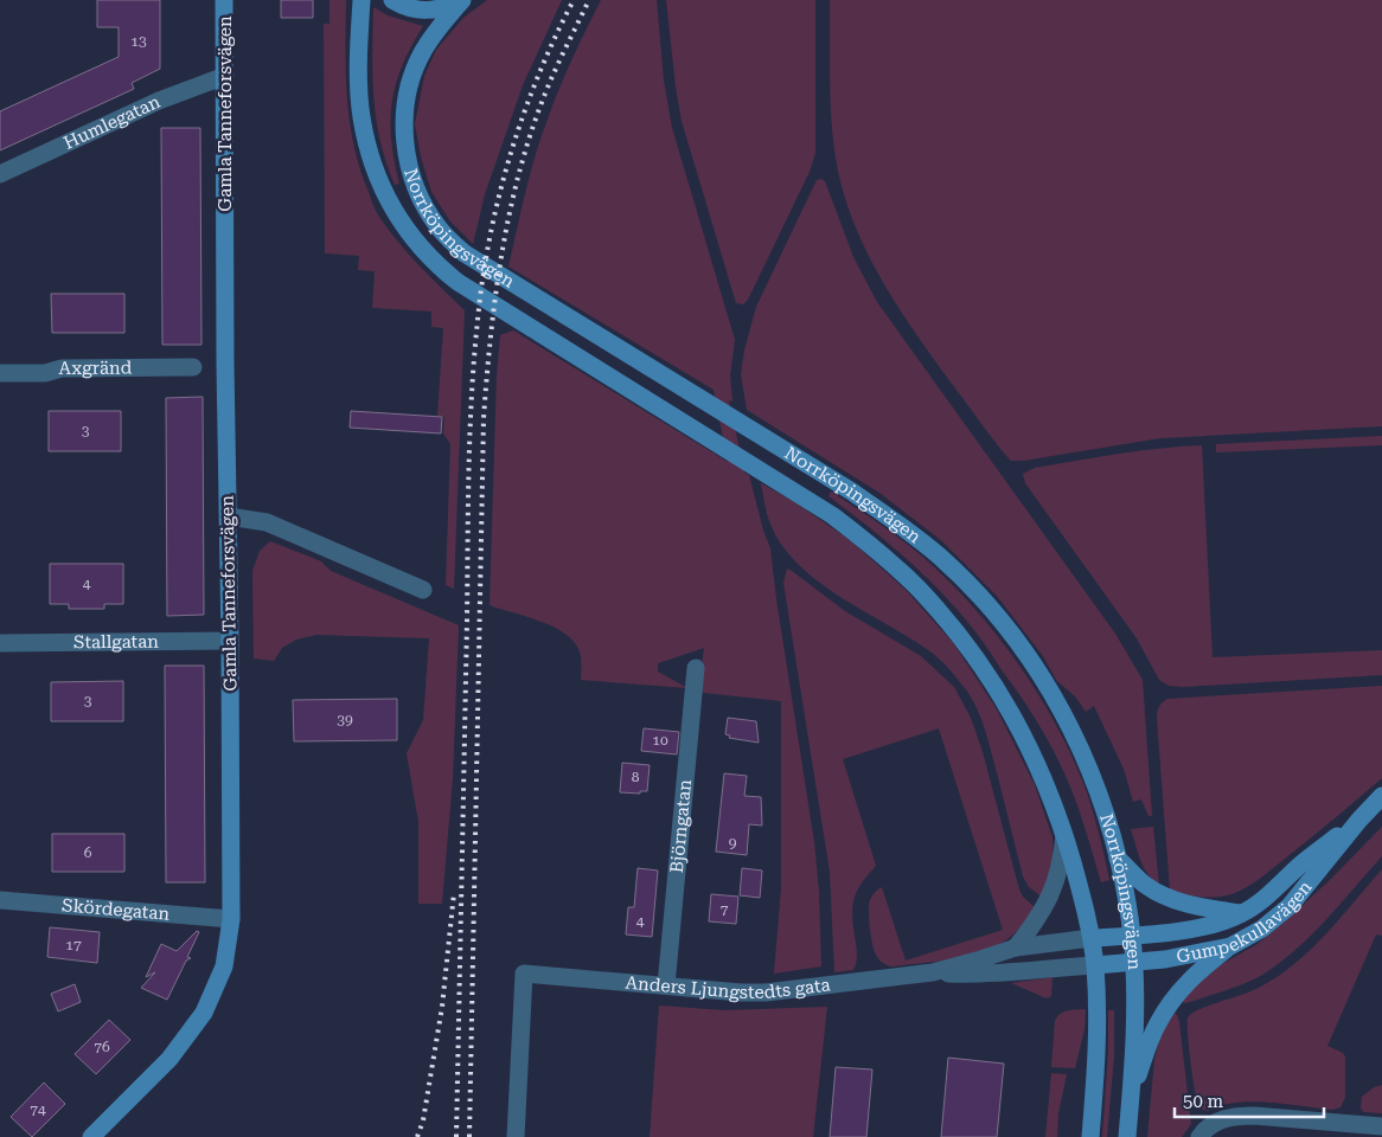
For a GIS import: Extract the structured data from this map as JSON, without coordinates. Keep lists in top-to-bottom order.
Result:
{
  "streets": {
    "main road": ["Gamla Tanneforsvägen", "Norrköpingsvägen", "Gumpekullavägen"],
    "street": [
      "Humlegatan",
      "Axgränd",
      "Stallgatan",
      "Björngatan",
      "Skördegatan",
      "Anders Ljungstedts gata"
    ]
  },
  "crossings": [
    ["Gamla Tanneforsvägen", "Humlegatan"],
    ["Gamla Tanneforsvägen", "Stallgatan"],
    ["Gamla Tanneforsvägen", "Skördegatan"],
    ["Norrköpingsvägen", "Gumpekullavägen"],
    ["Norrköpingsvägen", "Anders Ljungstedts gata"],
    ["Björngatan", "Anders Ljungstedts gata"],
    ["Gumpekullavägen", "Anders Ljungstedts gata"]
  ],
  "house_numbers": [
    "13",
    "3",
    "4",
    "3",
    "39",
    "10",
    "8",
    "9",
    "6",
    "7",
    "4",
    "17",
    "76",
    "74"
  ],
  "scale_bar": "50 m"
}
